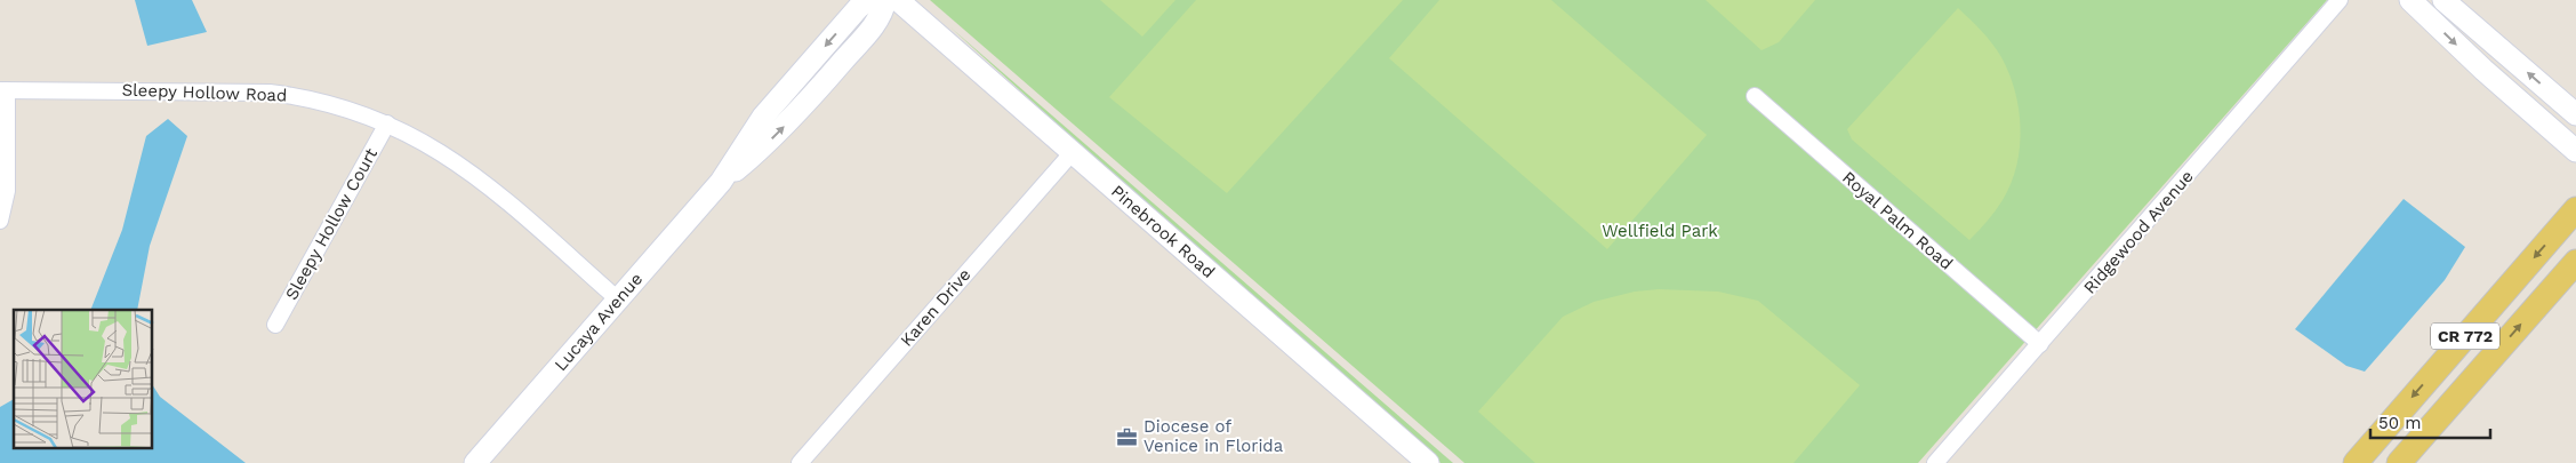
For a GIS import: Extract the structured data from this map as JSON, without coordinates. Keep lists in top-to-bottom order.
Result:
{
  "streets": {
    "main road": ["CR 772"],
    "street": [
      "Sleepy Hollow Road",
      "Royal Palm Road",
      "Sleepy Hollow Court",
      "Pinebrook Road",
      "Ridgewood Avenue",
      "Karen Drive",
      "Lucaya Avenue"
    ]
  },
  "crossings": [
    ["Sleepy Hollow Road", "Sleepy Hollow Court"],
    ["Sleepy Hollow Road", "Lucaya Avenue"],
    ["Royal Palm Road", "Ridgewood Avenue"],
    ["Pinebrook Road", "Karen Drive"]
  ],
  "parks": ["Wellfield Park"],
  "places": {
    "office": ["Diocese of Venice in Florida"]
  },
  "scale_bar": "50 m"
}
